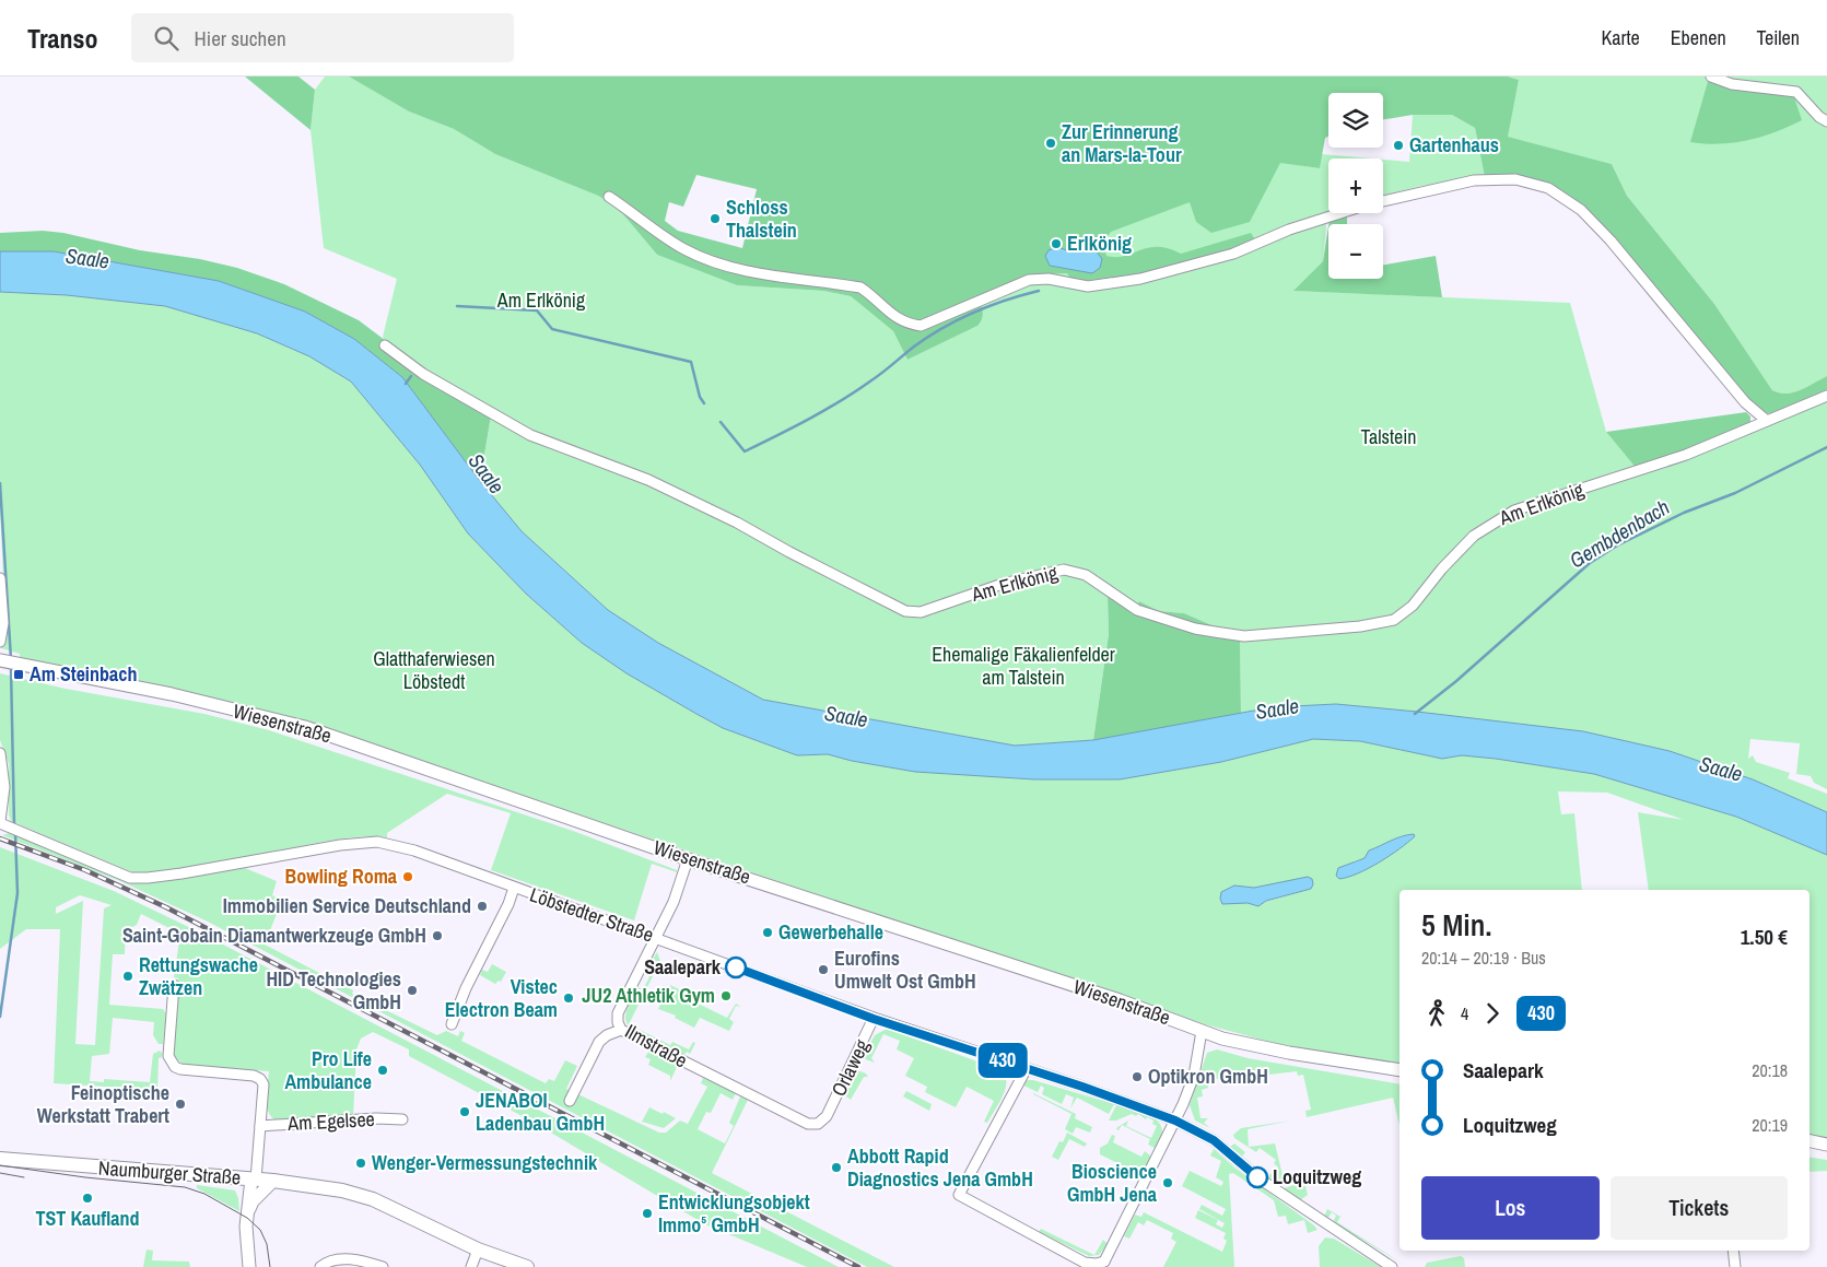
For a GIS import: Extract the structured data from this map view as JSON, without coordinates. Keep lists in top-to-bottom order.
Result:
{
  "streets": {
    "main road": ["Naumburger Straße"],
    "street": [
      "Am Erlkönig",
      "Wiesenstraße",
      "Löbstedter Straße",
      "Ilmstraße",
      "Orlaweg",
      "Am Egelsee"
    ]
  },
  "crossings": [
    ["Wiesenstraße", "Ilmstraße"],
    ["Löbstedter Straße", "Ilmstraße"],
    ["Löbstedter Straße", "Orlaweg"],
    ["Ilmstraße", "Orlaweg"],
    ["Am Egelsee", "Naumburger Straße"]
  ],
  "water": ["Saale", "Gembdenbach"],
  "parks": [
    "Am Erlkönig",
    "Talstein",
    "Ehemalige Fäkalienfelder am Talstein",
    "Glatthaferwiesen Löbstedt"
  ],
  "places": {
    "other": [
      "Zur Erinnerung an Mars-la-Tour",
      "Gartenhaus",
      "Schloss Thalstein",
      "Erlkönig",
      "Bowling Roma",
      "Immobilien Service Deutschland",
      "Gewerbehalle",
      "Saint-Gobain Diamantwerkzeuge GmbH",
      "Saalepark",
      "Eurofins Umwelt Ost GmbH",
      "Rettungswache Zwätzen",
      "HID Technologies GmbH",
      "JU2 Athletik Gym",
      "Vistec Electron Beam",
      "Pro Life Ambulance",
      "Optikron GmbH",
      "Feinoptische Werkstatt Trabert",
      "JENABOI Ladenbau GmbH",
      "Wenger-Vermessungstechnik",
      "Abbott Rapid Diagnostics Jena GmbH",
      "Loquitzweg",
      "Bioscience GmbH Jena",
      "TST Kaufland",
      "Entwicklungsobjekt Immo⁵ GmbH"
    ],
    "transit": ["Am Steinbach"]
  },
  "lines": ["bus line 430"],
  "page": {
    "header": "Transo",
    "search": "Hier suchen",
    "nav": ["Karte", "Ebenen", "Teilen"],
    "on_map": "430",
    "map_buttons": ["+", "−"],
    "heading": ["5 Min.", "20:14 – 20:19 · Bus", "1.50 €"],
    "legs": ["4", "430"],
    "list": [
      {
        "name": "Saalepark",
        "value": "20:18"
      },
      {
        "name": "Loquitzweg",
        "value": "20:19"
      }
    ],
    "buttons": ["Los", "Tickets"]
  }
}
